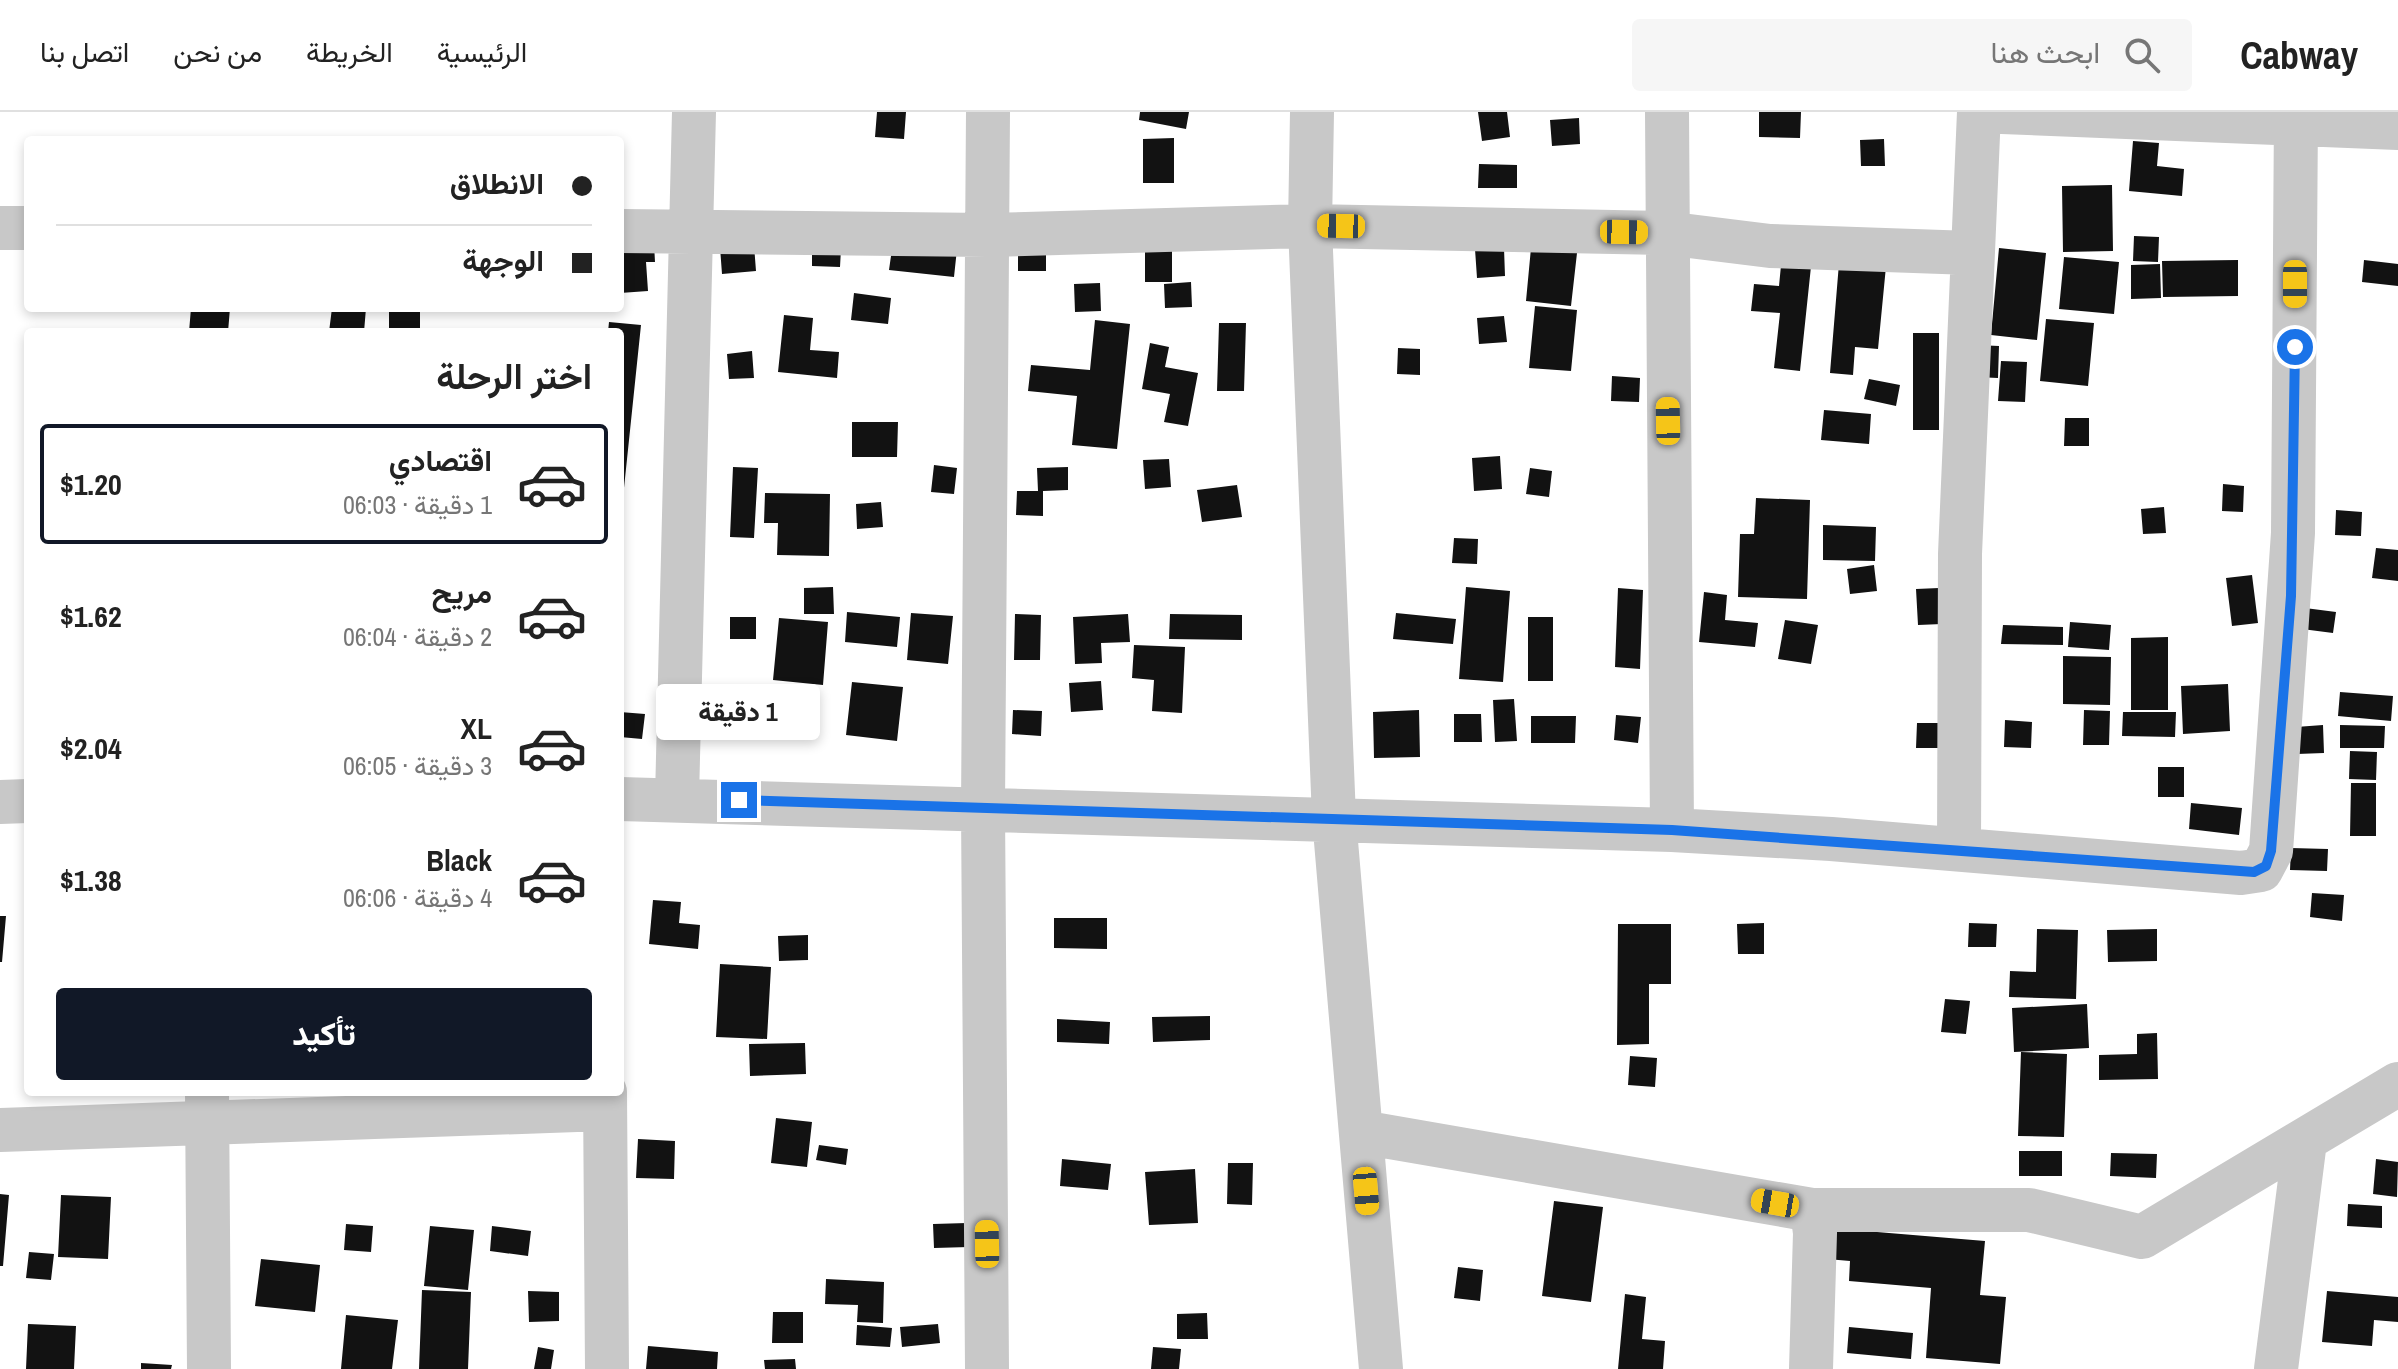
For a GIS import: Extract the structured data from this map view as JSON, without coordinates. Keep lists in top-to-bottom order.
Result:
{
  "page": {
    "header": "Cabway",
    "search": "ابحث هنا",
    "nav": [
      "الرئيسية",
      "الخريطة",
      "من نحن",
      "اتصل بنا"
    ],
    "banner": ["الانطلاق", "الوجهة"],
    "heading": "اختر الرحلة",
    "list": [
      {
        "name": "اقتصادي",
        "note": "1 دقيقة · 06:03",
        "value": "$1.20"
      },
      {
        "name": "مريح",
        "note": "2 دقيقة · 06:04",
        "value": "$1.62"
      },
      {
        "name": "XL",
        "note": "3 دقيقة · 06:05",
        "value": "$2.04"
      },
      {
        "name": "Black",
        "note": "4 دقيقة · 06:06",
        "value": "$1.38"
      }
    ],
    "bubble": "1 دقيقة",
    "buttons": "تأكيد"
  }
}
